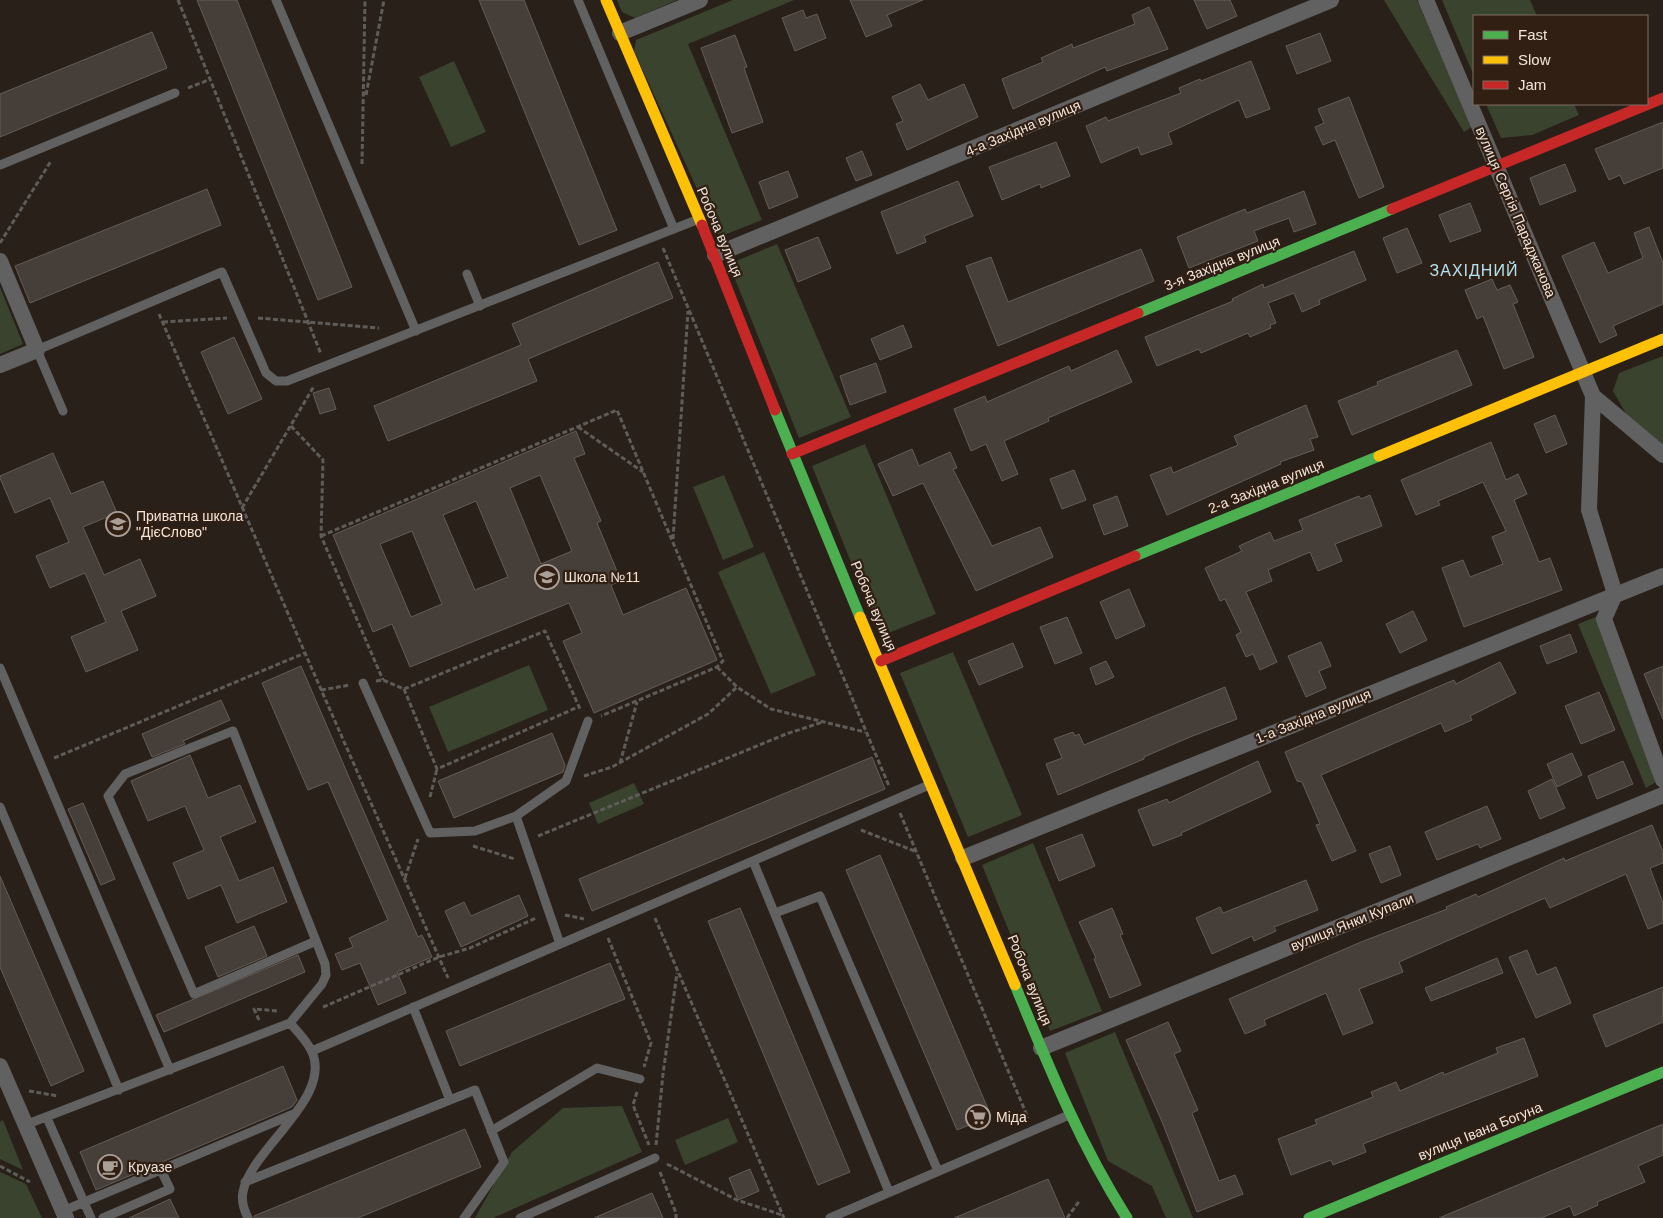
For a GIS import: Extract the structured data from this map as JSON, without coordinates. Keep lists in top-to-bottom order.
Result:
{
  "streets": {
    "street": [
      "4-а Західна вулиця",
      "вулиця Сергія Параджанова",
      "Робоча вулиця",
      "3-я Західна вулиця",
      "2-а Західна вулиця",
      "1-а Західна вулиця",
      "вулиця Янки Купали",
      "вулиця Івана Богуна"
    ]
  },
  "crossings": [
    ["4-а Західна вулиця", "Робоча вулиця"],
    ["вулиця Сергія Параджанова", "3-я Західна вулиця"],
    ["вулиця Сергія Параджанова", "2-а Західна вулиця"],
    ["вулиця Сергія Параджанова", "1-а Західна вулиця"],
    ["Робоча вулиця", "3-я Західна вулиця"],
    ["Робоча вулиця", "2-а Західна вулиця"],
    ["Робоча вулиця", "1-а Західна вулиця"],
    ["Робоча вулиця", "вулиця Янки Купали"]
  ],
  "districts": ["ЗАХІДНИЙ"],
  "places": {
    "school or university": ["Приватна школа \"ДієСлово\"", "Школа №11"],
    "supermarket": ["Міда"],
    "cafe": ["Круазе"]
  },
  "legend": ["Fast", "Slow", "Jam"]
}
